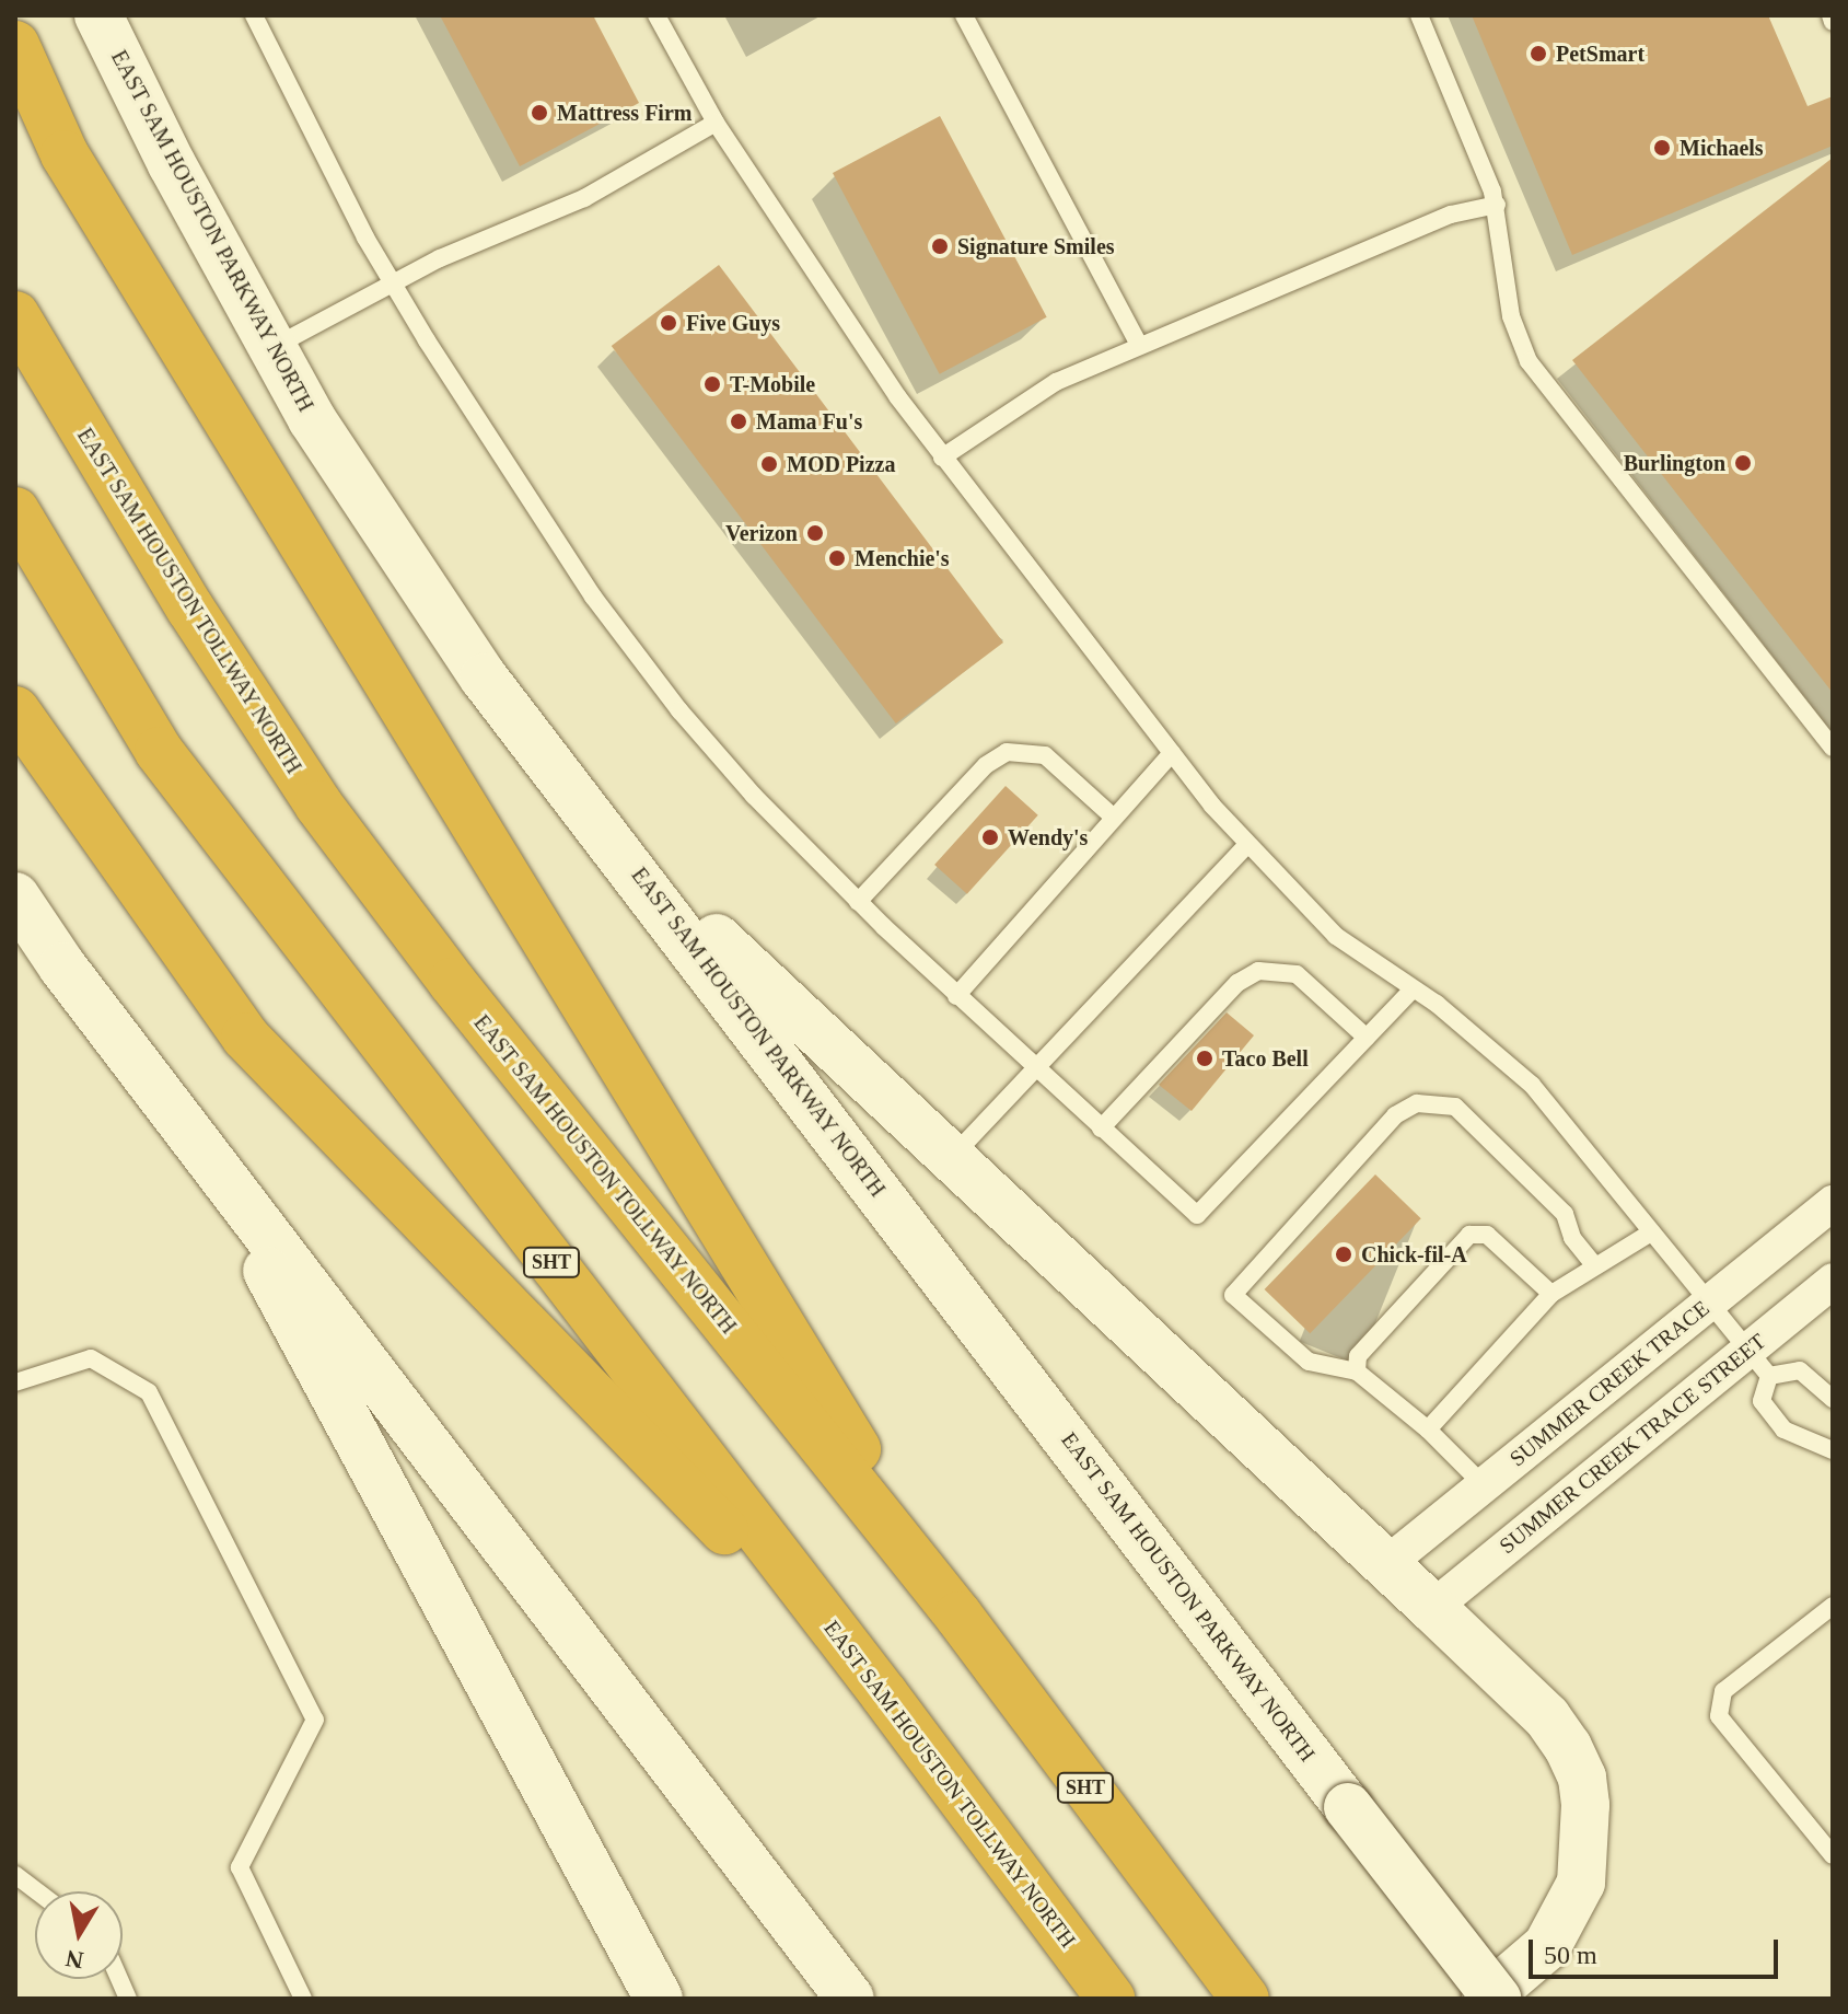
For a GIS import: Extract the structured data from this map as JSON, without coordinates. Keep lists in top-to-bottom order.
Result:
{
  "streets": {
    "highway": ["EAST SAM HOUSTON TOLLWAY NORTH", "SHT"],
    "main road": ["EAST SAM HOUSTON PARKWAY NORTH"],
    "street": ["SUMMER CREEK TRACE", "SUMMER CREEK TRACE STREET"]
  },
  "places": [
    "PetSmart",
    "Mattress Firm",
    "Michaels",
    "Signature Smiles",
    "Five Guys",
    "T-Mobile",
    "Mama Fu's",
    "Burlington",
    "MOD Pizza",
    "Verizon",
    "Menchie's",
    "Wendy's",
    "Taco Bell",
    "Chick-fil-A"
  ],
  "scale_bar": "50 m",
  "north": "bottom"
}
